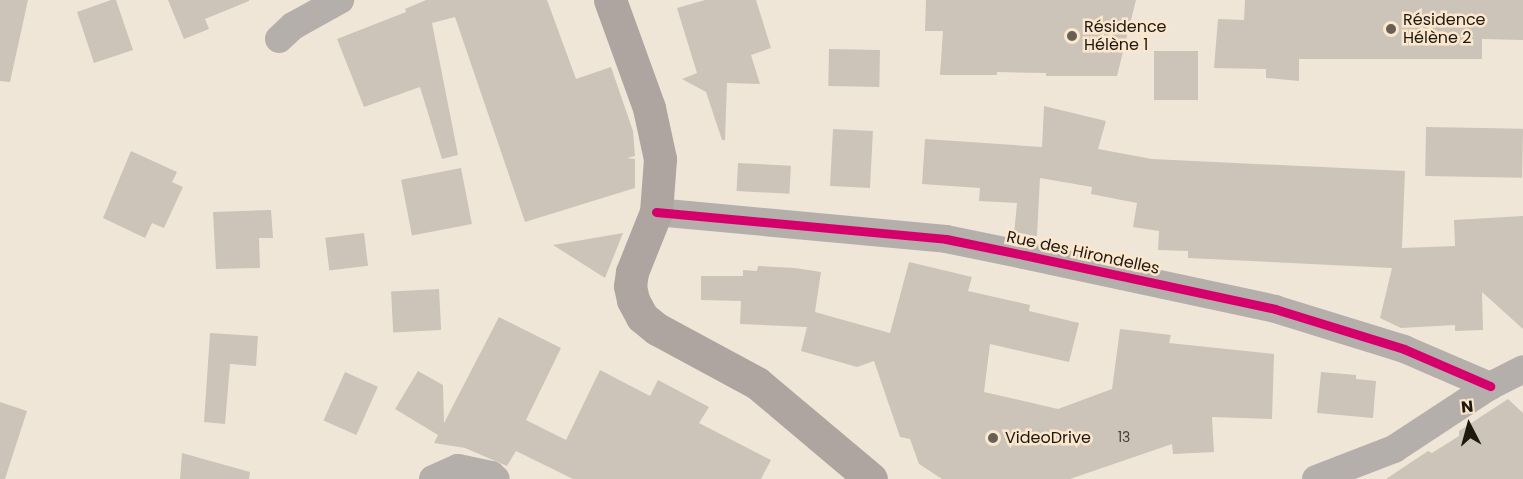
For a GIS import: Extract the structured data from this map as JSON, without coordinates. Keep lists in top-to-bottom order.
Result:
{
  "streets": {
    "street": ["Rue des Hirondelles"]
  },
  "places": ["Résidence Hélène 2", "Résidence Hélène 1", "VideoDrive"],
  "house_numbers": ["13"],
  "north": "top"
}
